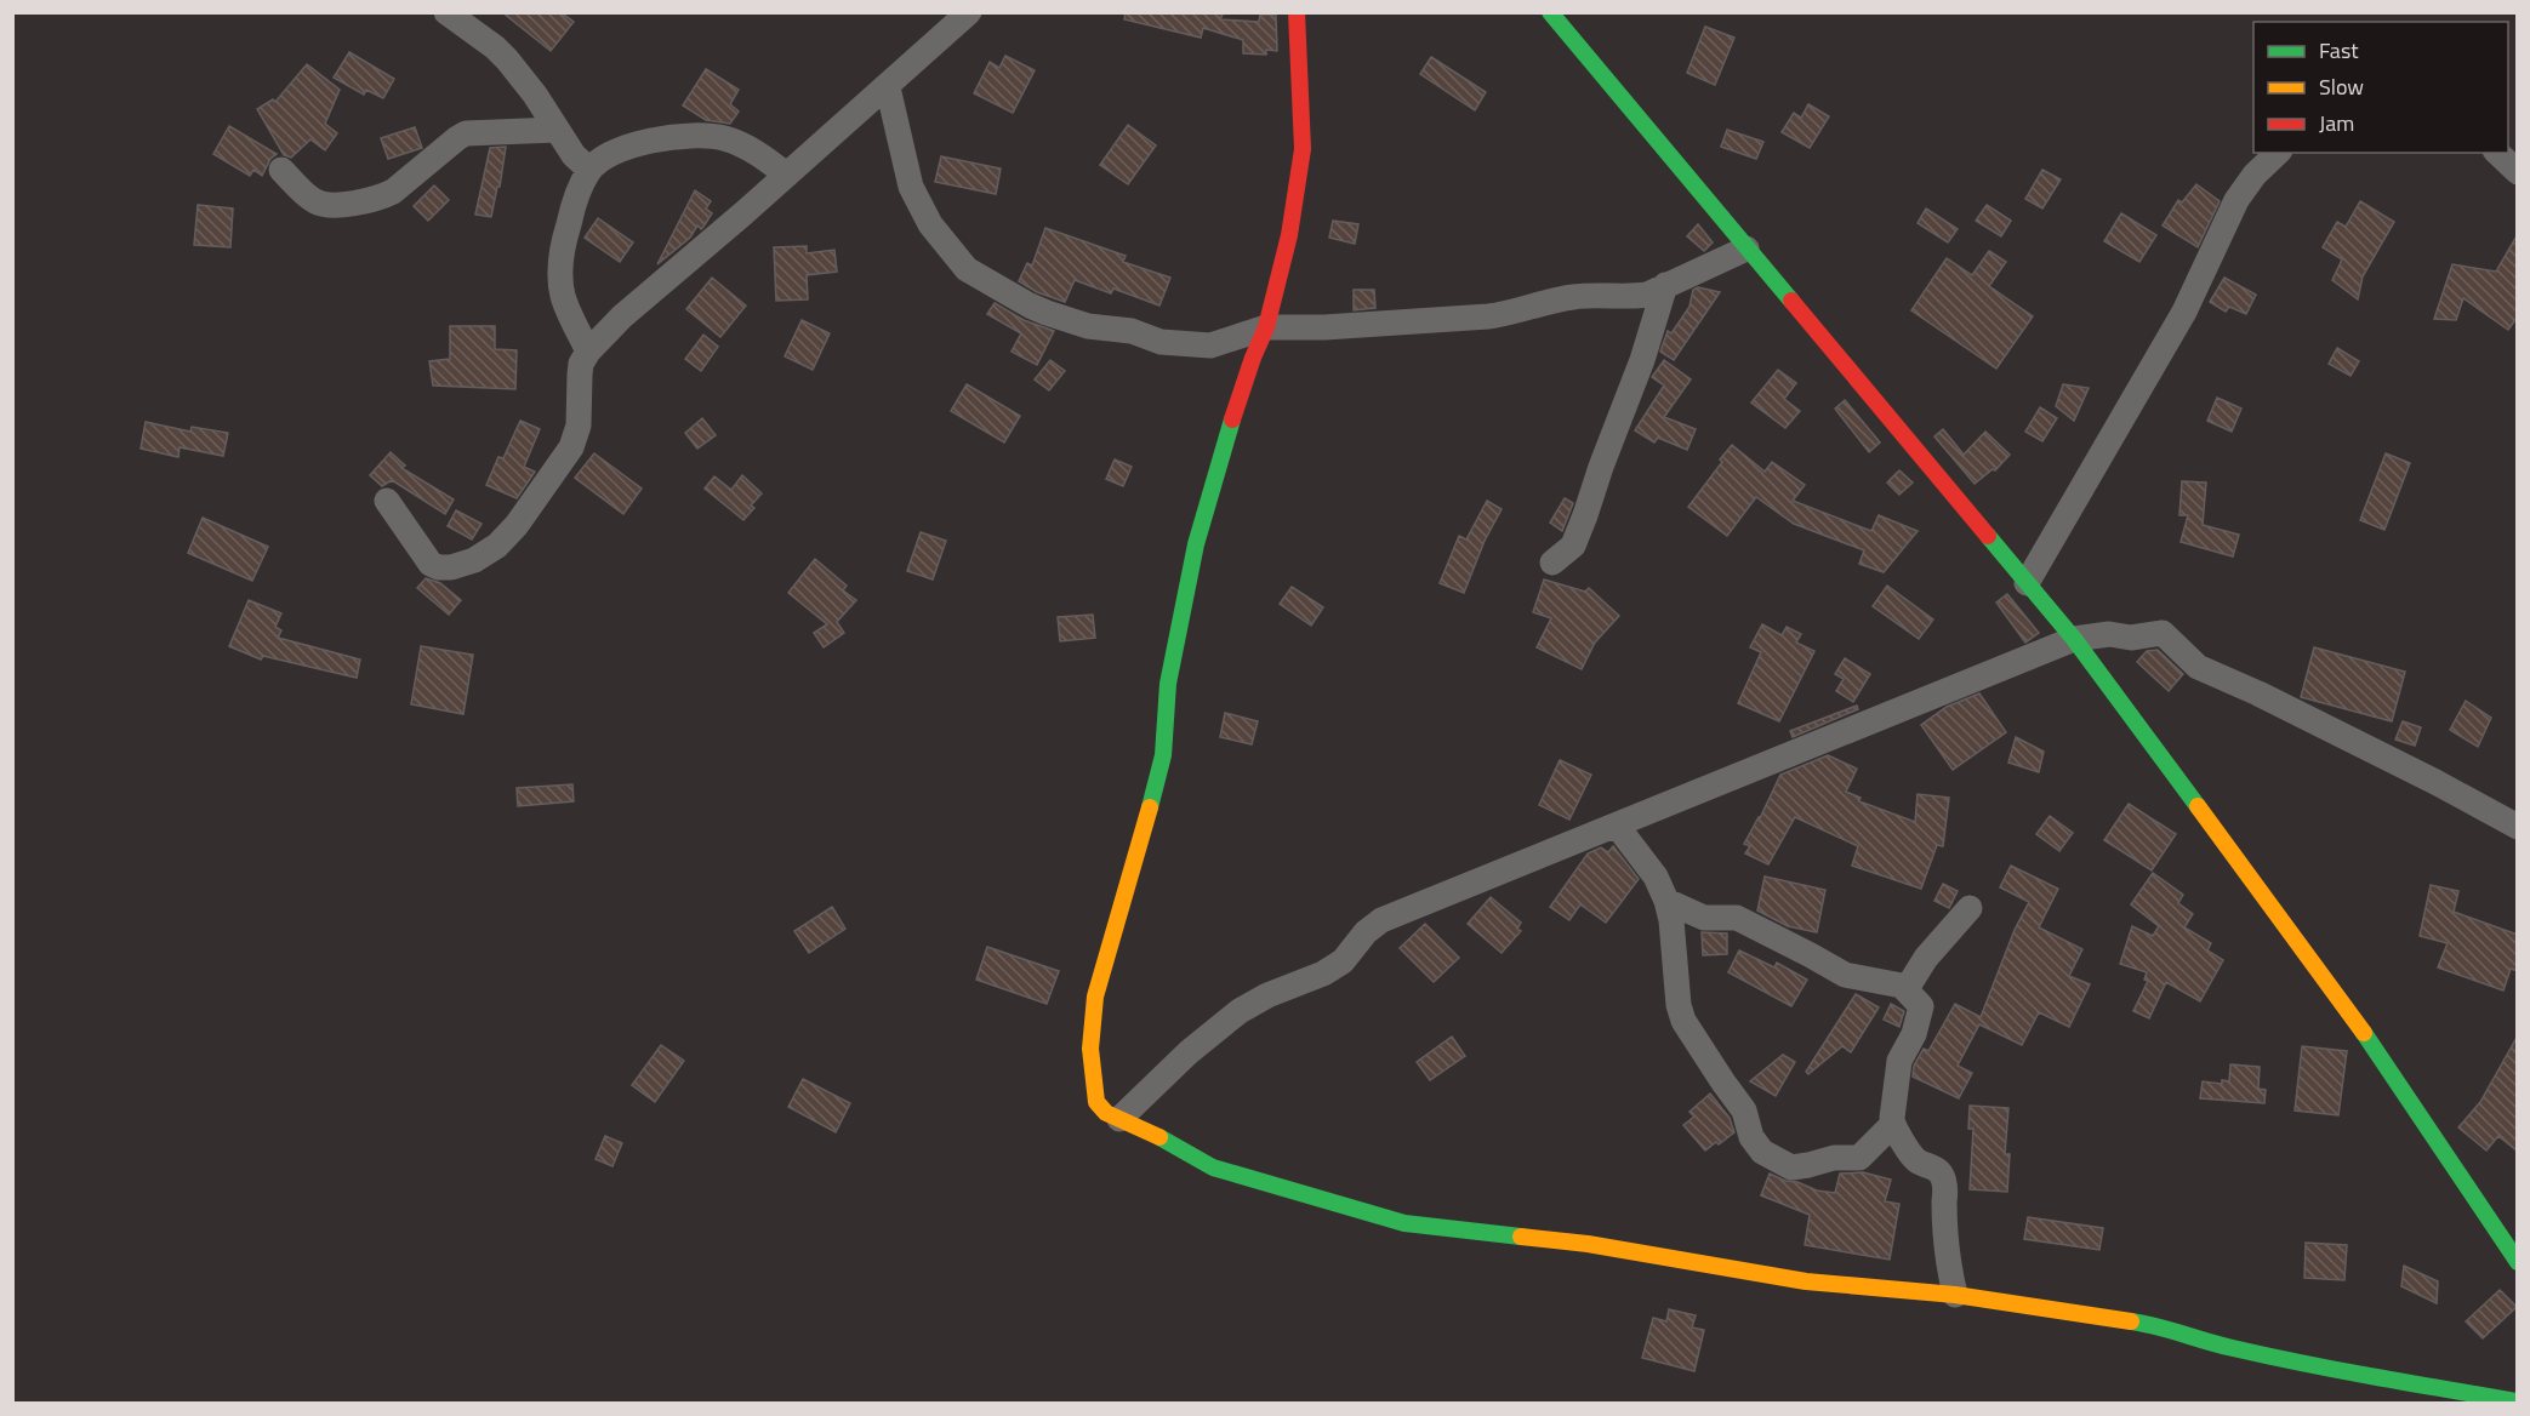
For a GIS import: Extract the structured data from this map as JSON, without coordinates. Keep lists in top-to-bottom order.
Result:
{
  "legend": ["Fast", "Slow", "Jam"]
}
